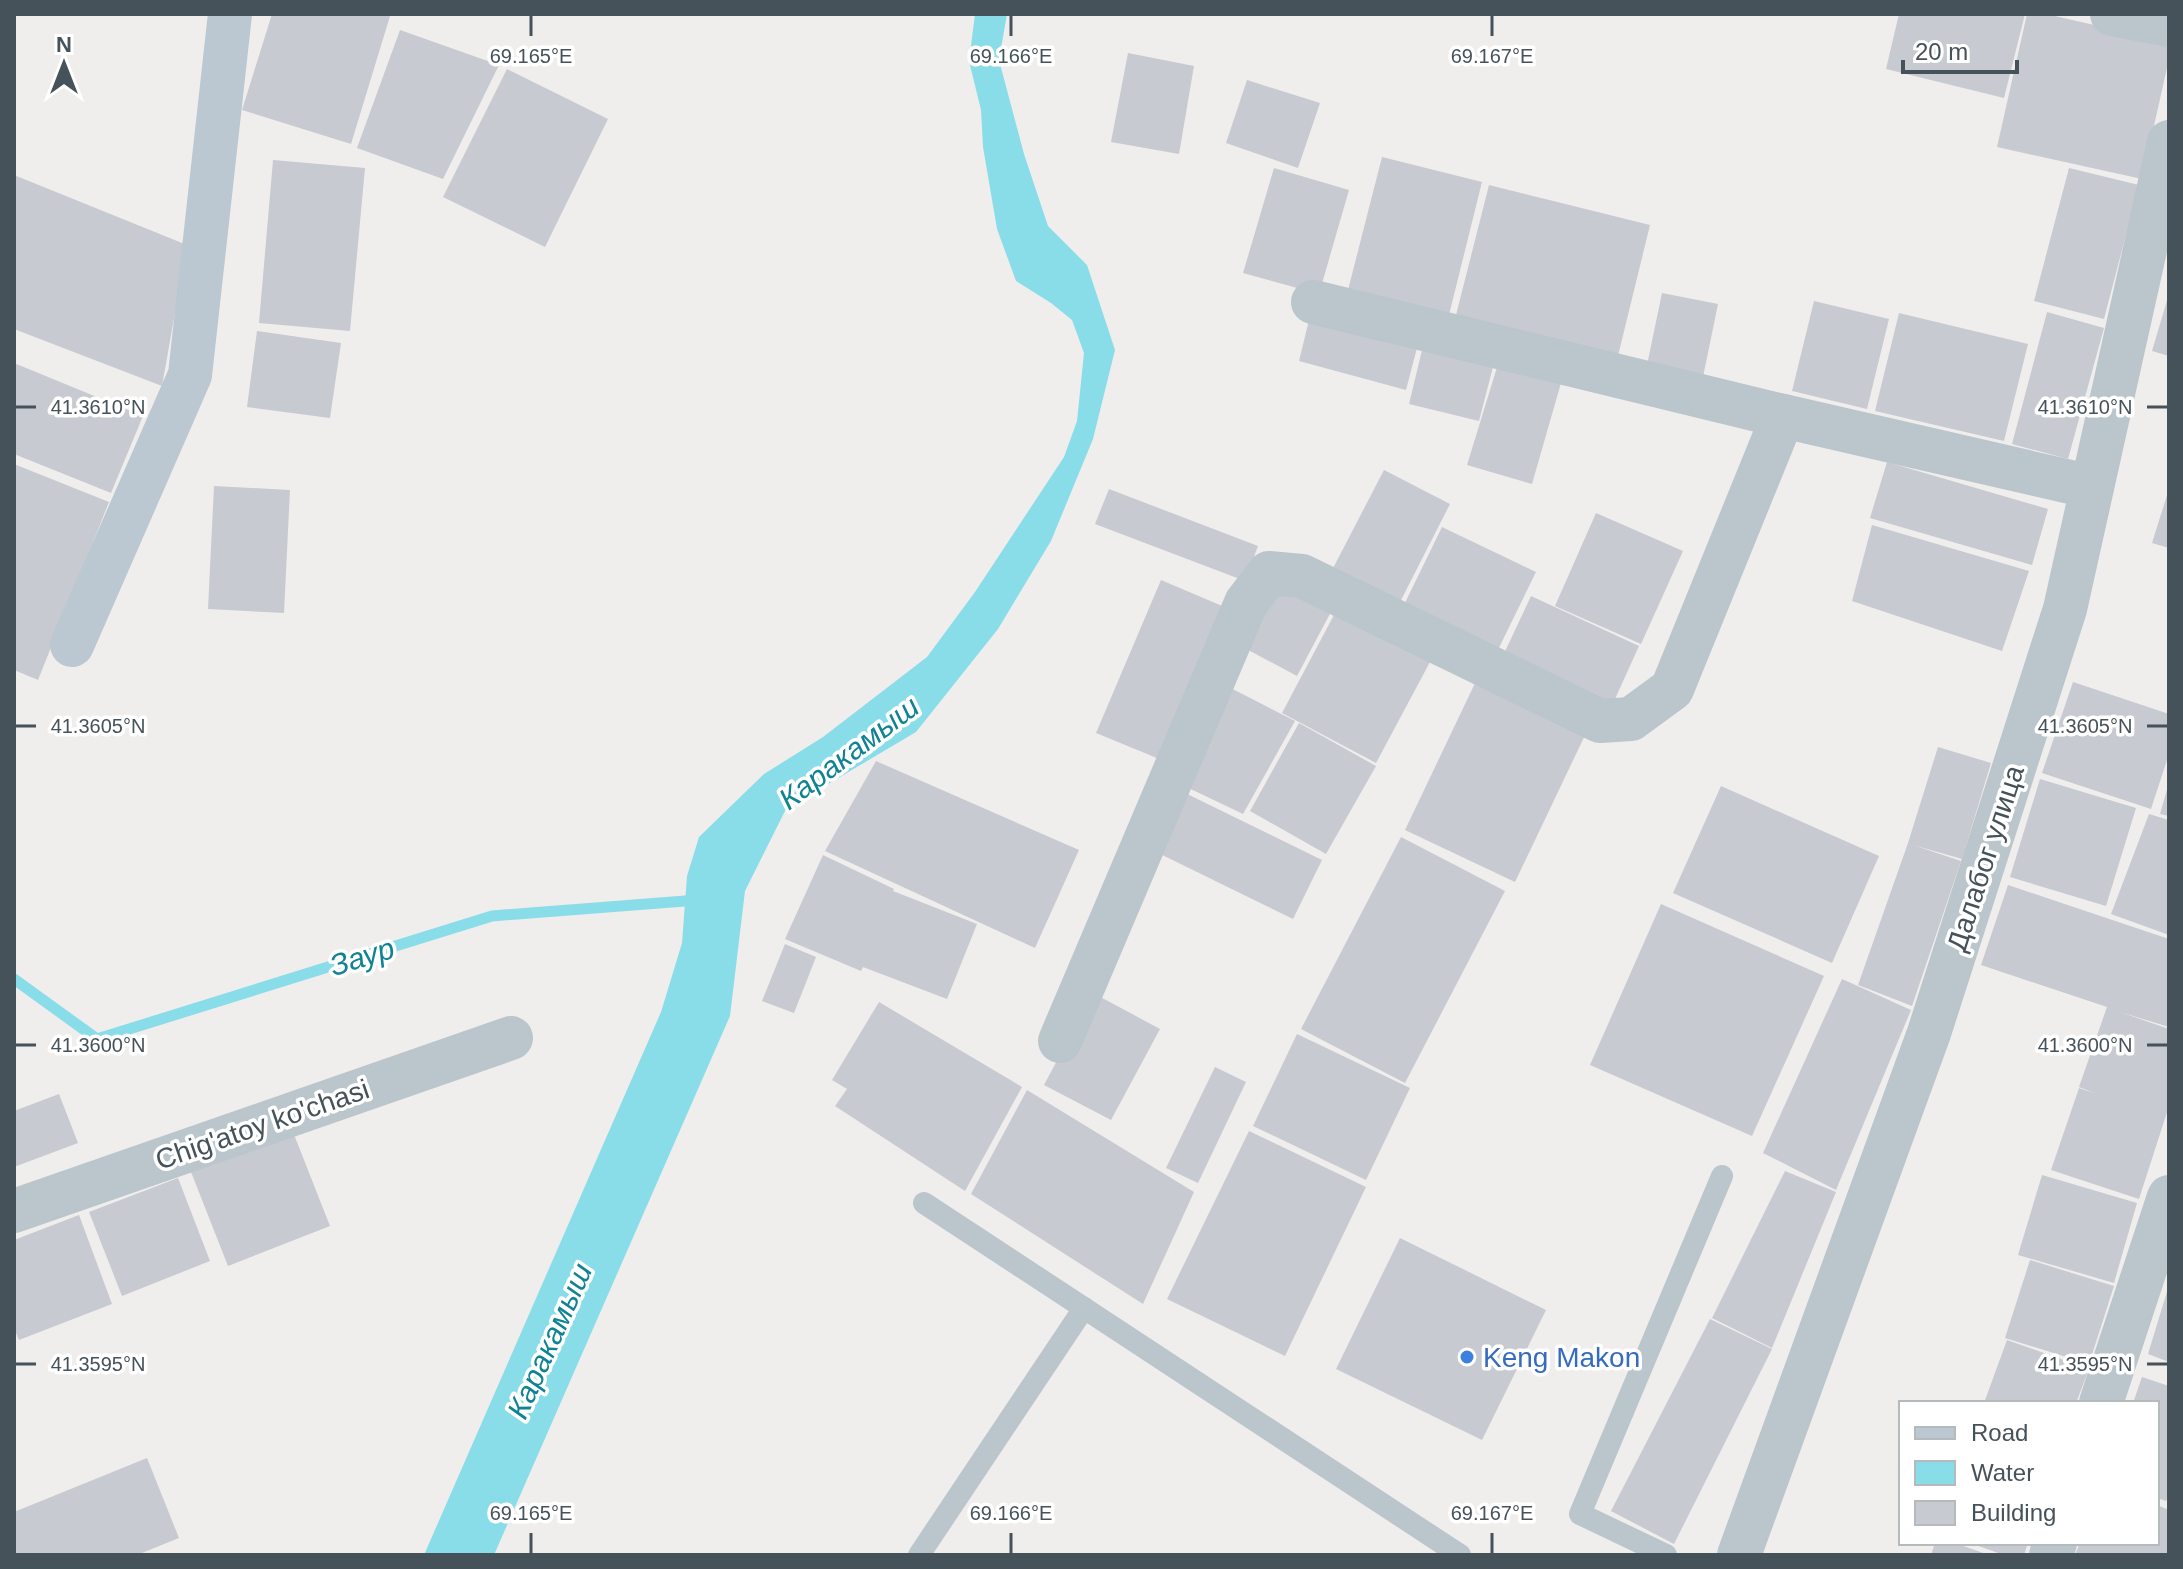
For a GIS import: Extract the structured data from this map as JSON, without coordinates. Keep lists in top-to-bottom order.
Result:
{
  "streets": {
    "street": ["Далабог улица", "Chig'atoy ko'chasi"]
  },
  "water": ["Каракамыш", "Заур"],
  "places": ["Keng Makon"],
  "legend": ["Road", "Water", "Building"],
  "scale_bar": "20 m",
  "north": "top",
  "coordinates": [
    "69.165°E",
    "69.166°E",
    "69.167°E",
    "41.3610°N",
    "41.3605°N",
    "41.3600°N",
    "41.3595°N"
  ]
}
